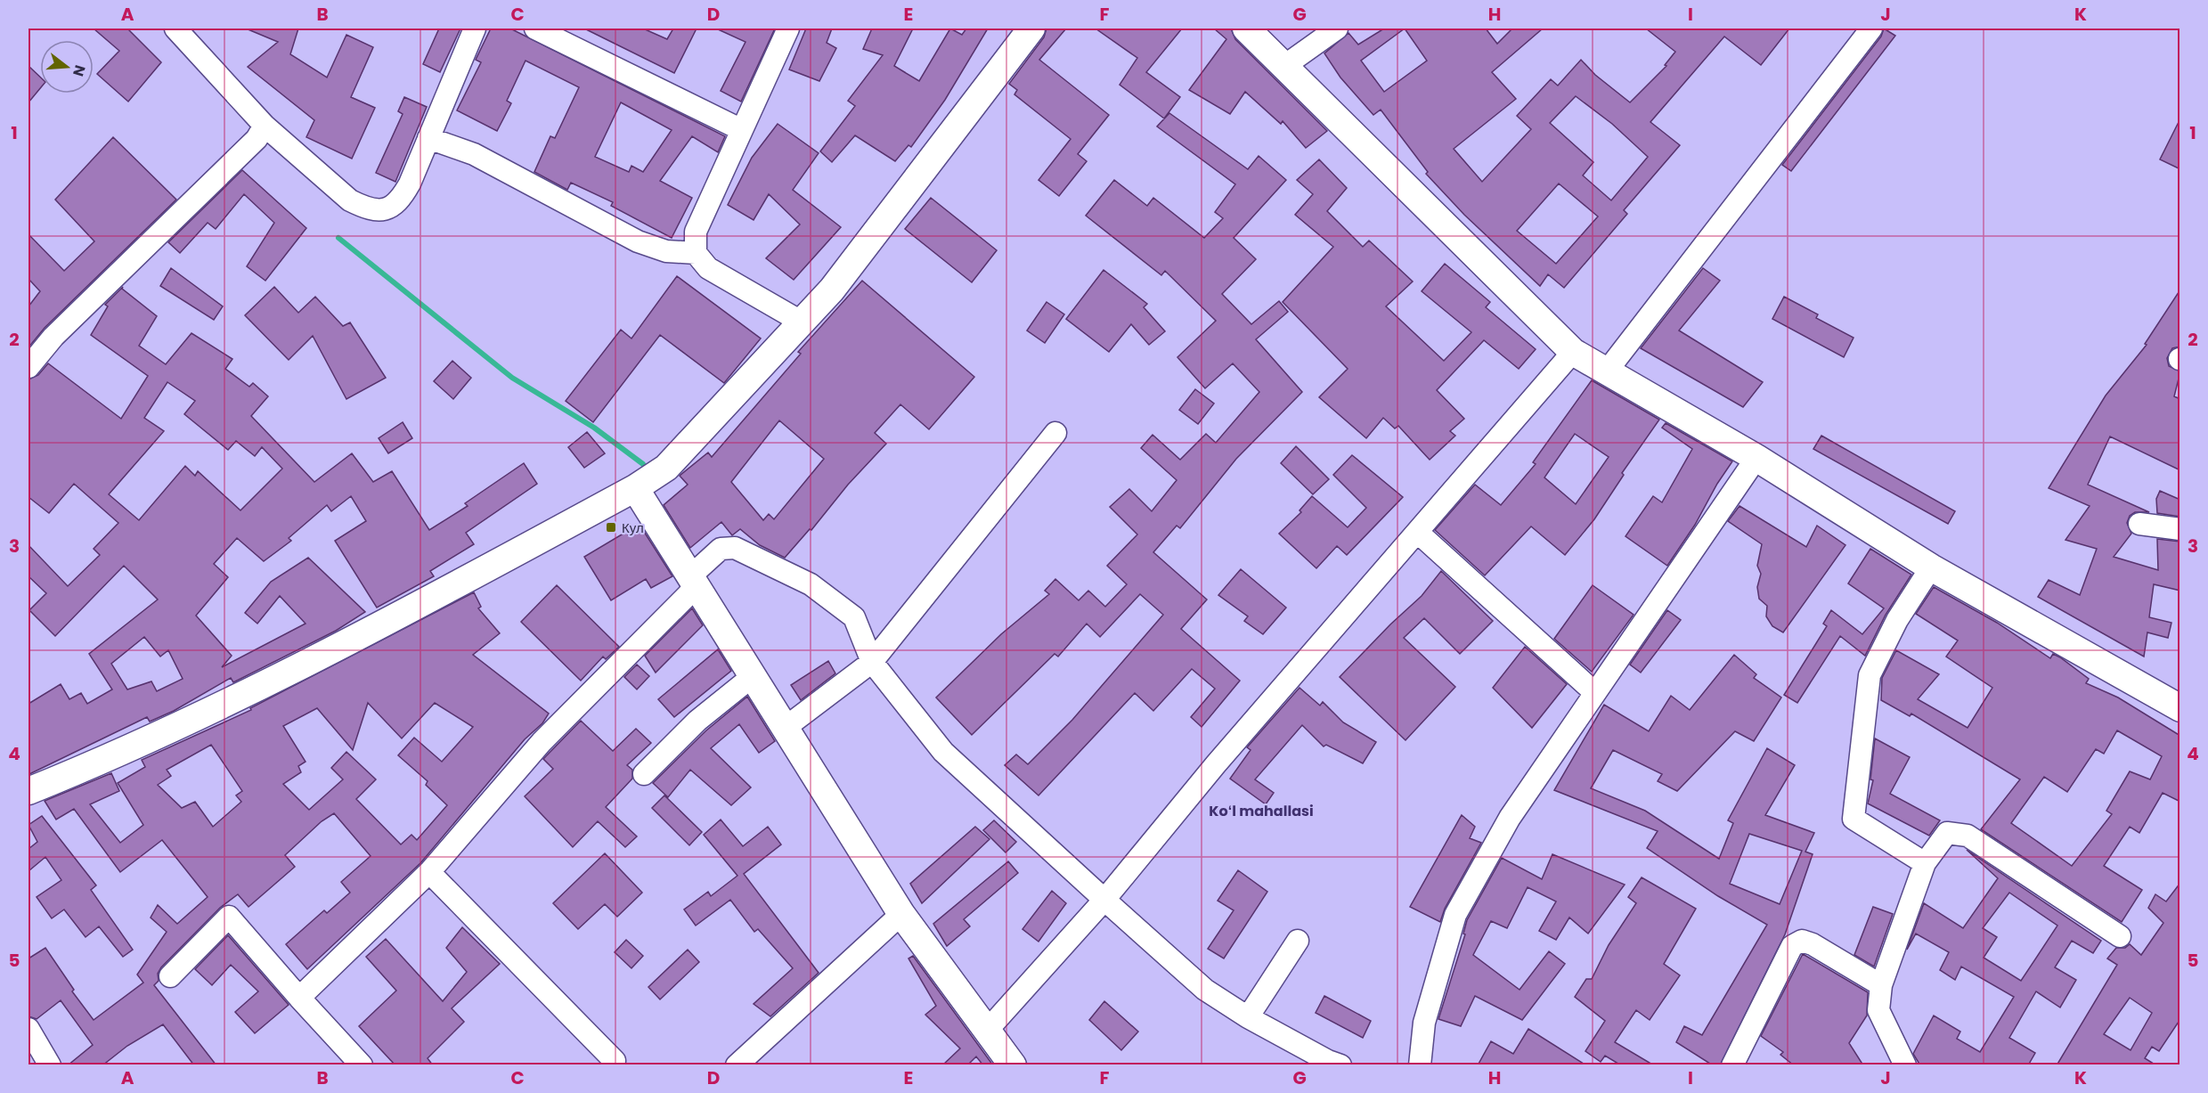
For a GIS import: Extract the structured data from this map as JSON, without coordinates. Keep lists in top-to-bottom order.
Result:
{
  "districts": ["Koʻl mahallasi"],
  "places": {
    "transit": ["Кул"]
  },
  "north": "right",
  "grid": {
    "columns": [
      "A",
      "B",
      "C",
      "D",
      "E",
      "F",
      "G",
      "H",
      "I",
      "J",
      "K"
    ],
    "rows": [
      "1",
      "2",
      "3",
      "4",
      "5"
    ]
  }
}
